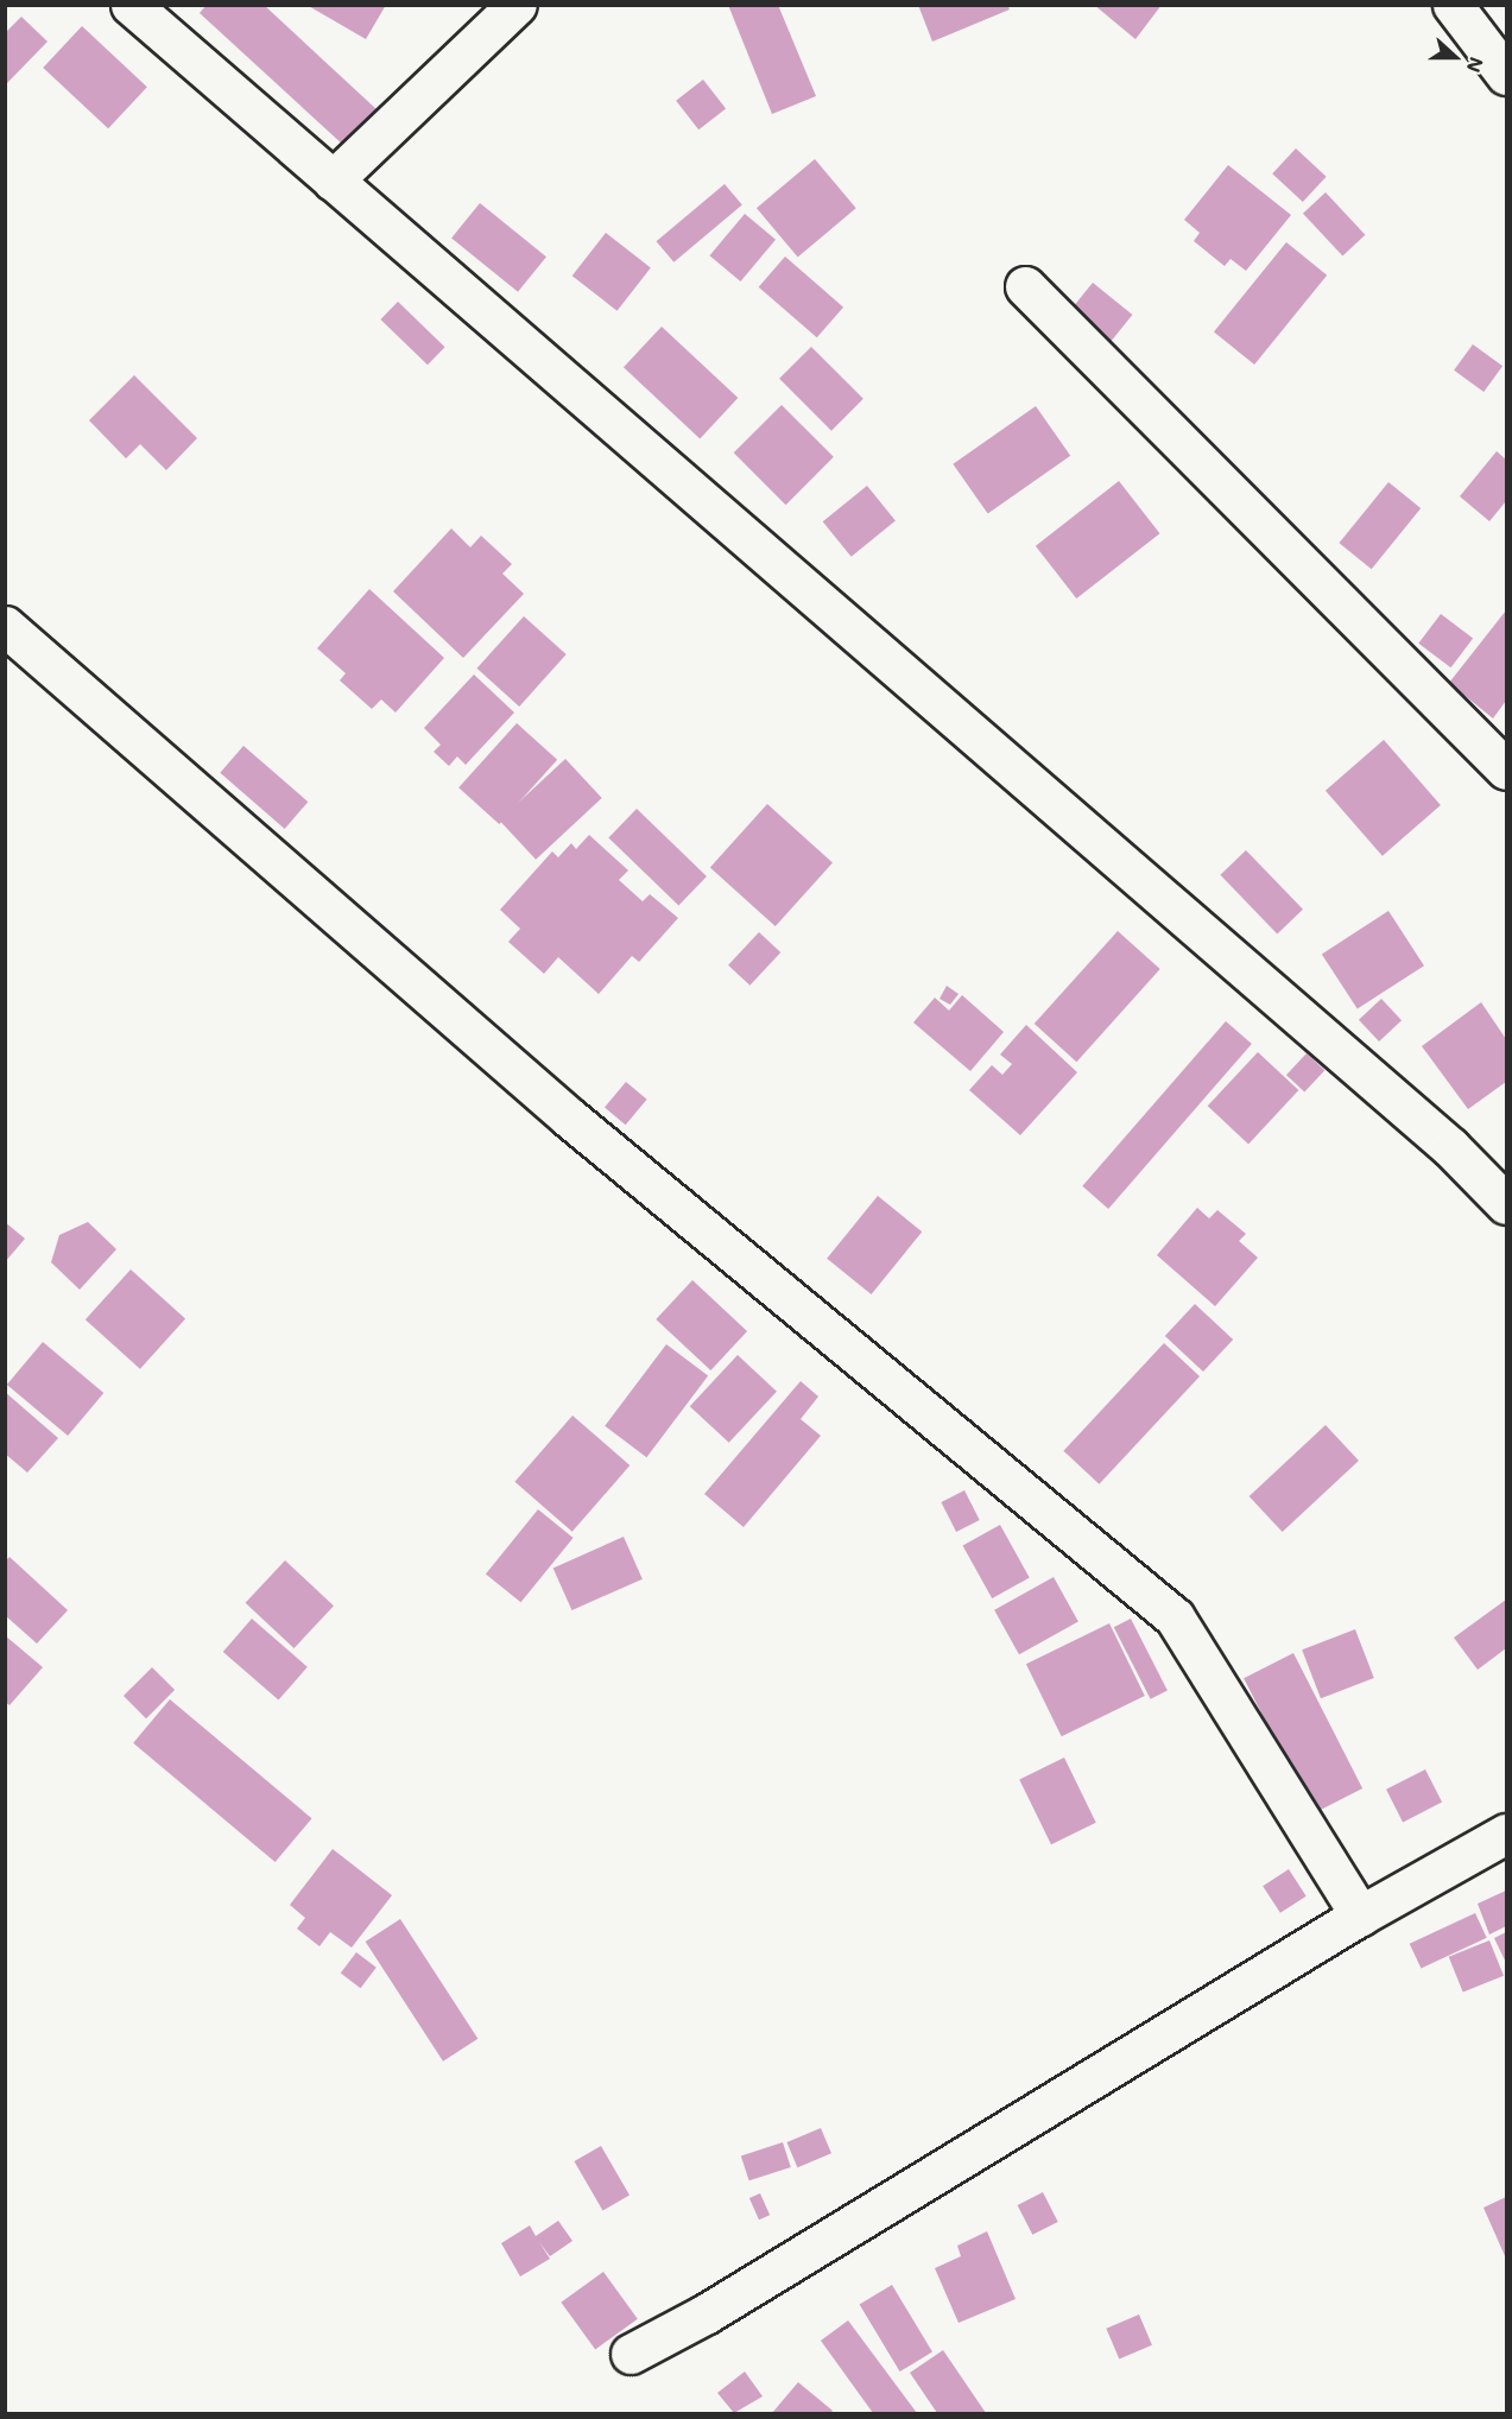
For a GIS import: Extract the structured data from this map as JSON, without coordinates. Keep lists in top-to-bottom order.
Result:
{
  "north": "right"
}
